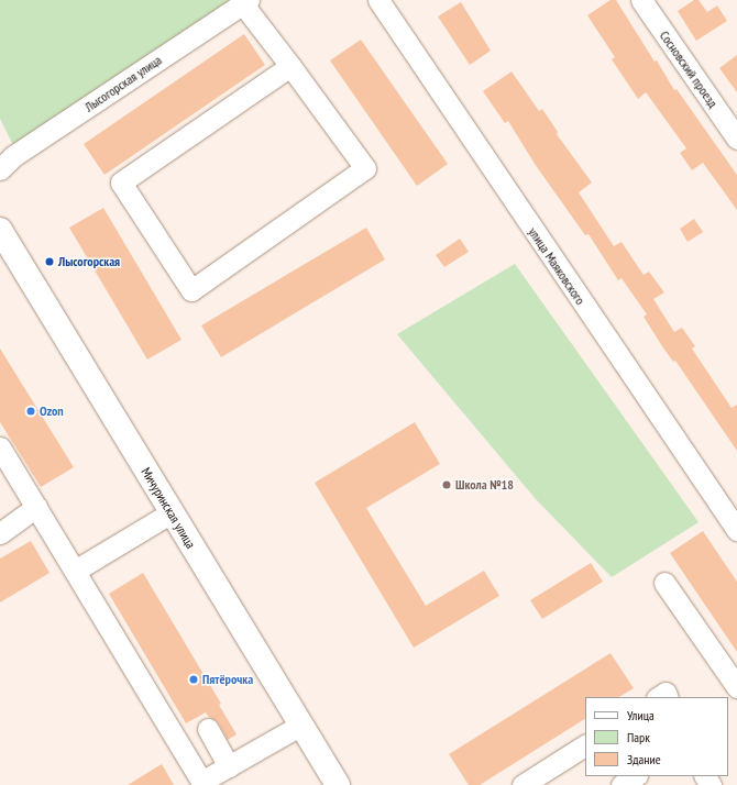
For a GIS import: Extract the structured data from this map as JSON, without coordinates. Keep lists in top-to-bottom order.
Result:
{
  "streets": {
    "main road": ["Мичуринская улица"],
    "street": ["Сосновский проезд", "Лысогорская улица", "улица Маяковского"]
  },
  "places": [
    "Лысогорская",
    "Ozon",
    "Школа №18",
    "Пятёрочка"
  ],
  "legend": ["Улица", "Парк", "Здание"]
}
